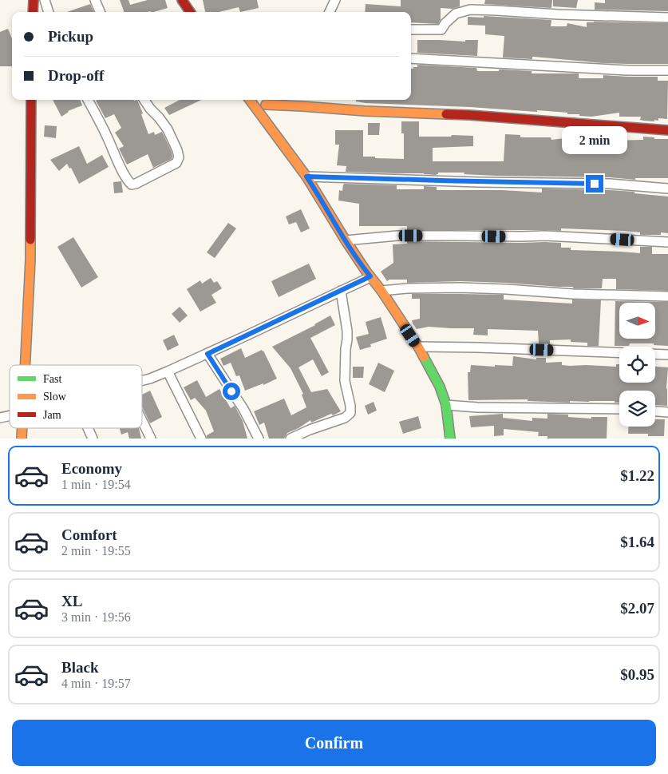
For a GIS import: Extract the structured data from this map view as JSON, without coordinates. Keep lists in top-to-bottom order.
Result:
{
  "legend": ["Fast", "Slow", "Jam"],
  "north": "right",
  "page": {
    "banner": ["Pickup", "Drop-off"],
    "bubble": "2 min",
    "list": [
      {
        "name": "Economy",
        "note": "1 min · 19:54",
        "value": "$1.22"
      },
      {
        "name": "Comfort",
        "note": "2 min · 19:55",
        "value": "$1.64"
      },
      {
        "name": "XL",
        "note": "3 min · 19:56",
        "value": "$2.07"
      },
      {
        "name": "Black",
        "note": "4 min · 19:57",
        "value": "$0.95"
      }
    ],
    "buttons": "Confirm"
  }
}
